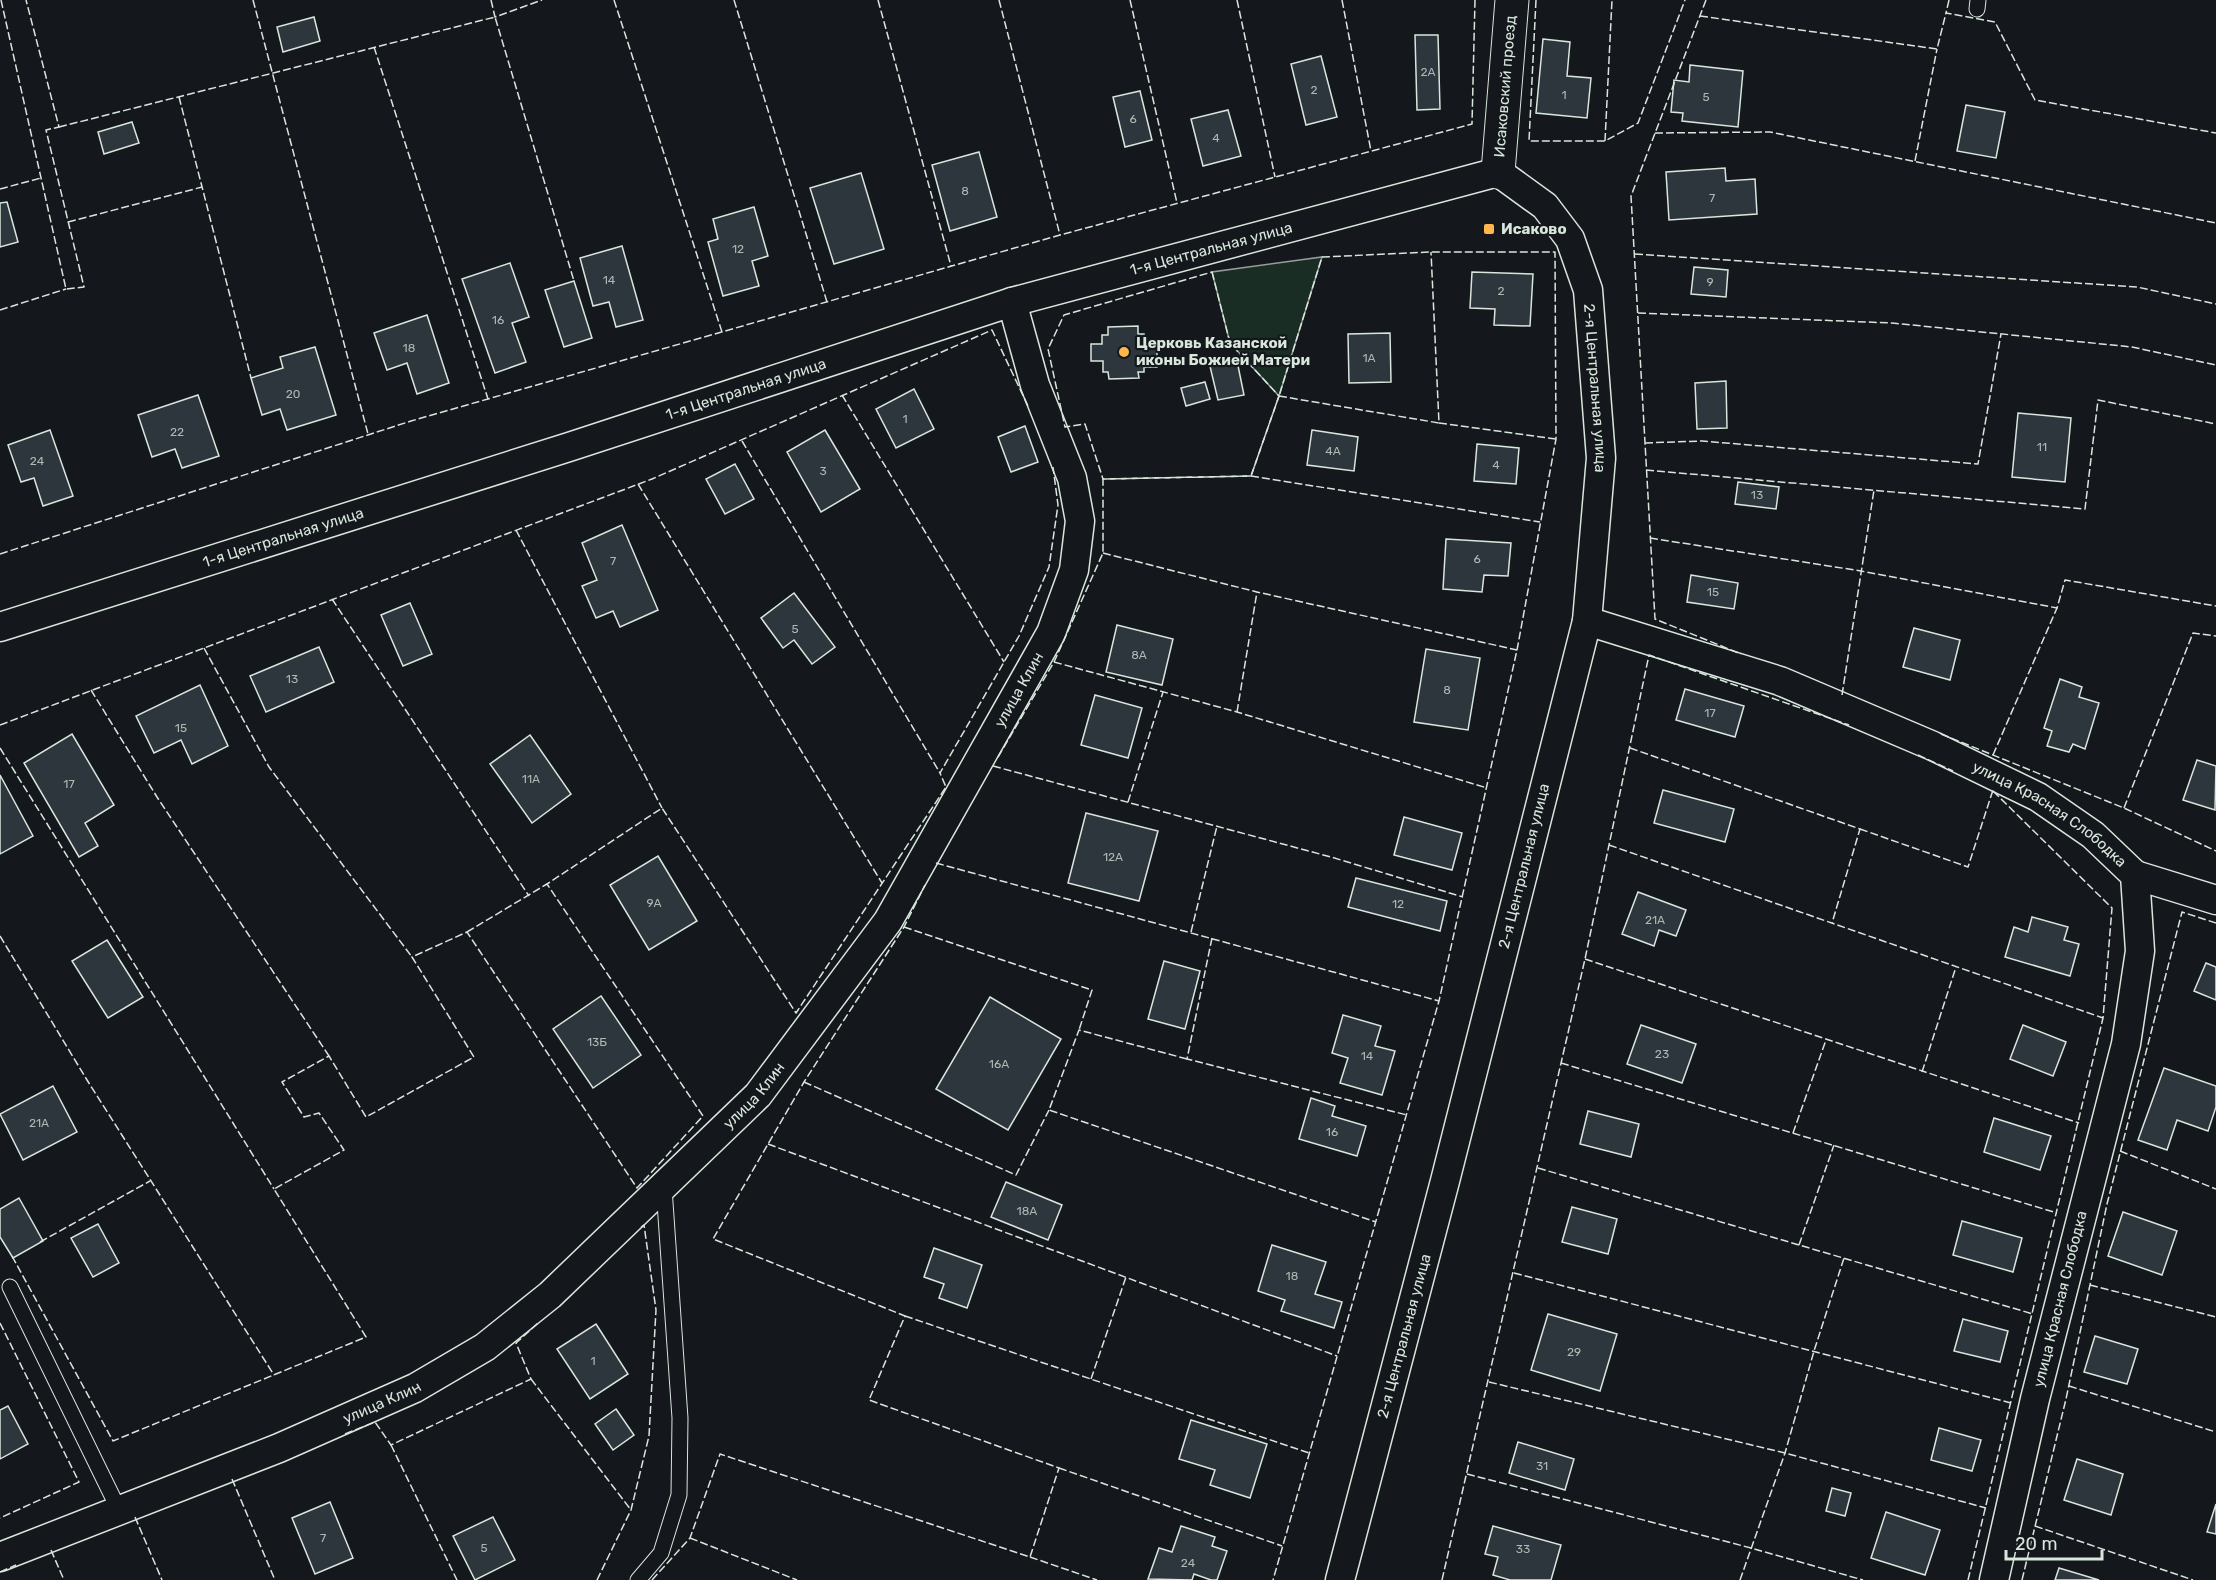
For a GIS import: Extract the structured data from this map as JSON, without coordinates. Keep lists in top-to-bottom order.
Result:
{
  "streets": {
    "street": [
      "Исаковский проезд",
      "1-я Центральная улица",
      "2-я Центральная улица",
      "улица Клин",
      "улица Красная Слободка"
    ]
  },
  "crossings": [
    ["Исаковский проезд", "1-я Центральная улица"],
    ["Исаковский проезд", "2-я Центральная улица"],
    ["1-я Центральная улица", "2-я Центральная улица"],
    ["1-я Центральная улица", "улица Клин"],
    ["2-я Центральная улица", "улица Красная Слободка"]
  ],
  "places": {
    "transit": ["Исаково"],
    "other": ["Церковь Казанской иконы Божией Матери"]
  },
  "house_numbers": [
    "2А",
    "2",
    "1",
    "5",
    "6",
    "4",
    "8",
    "7",
    "12",
    "14",
    "9",
    "2",
    "16",
    "18",
    "1А",
    "20",
    "1",
    "22",
    "11",
    "4А",
    "24",
    "4",
    "3",
    "13",
    "6",
    "7",
    "15",
    "5",
    "8А",
    "13",
    "8",
    "17",
    "15",
    "11А",
    "17",
    "12А",
    "9А",
    "12",
    "21А",
    "13Б",
    "23",
    "14",
    "16А",
    "21А",
    "16",
    "18А",
    "18",
    "29",
    "1",
    "31",
    "7",
    "5",
    "33",
    "24"
  ],
  "scale_bar": "20 m"
}
